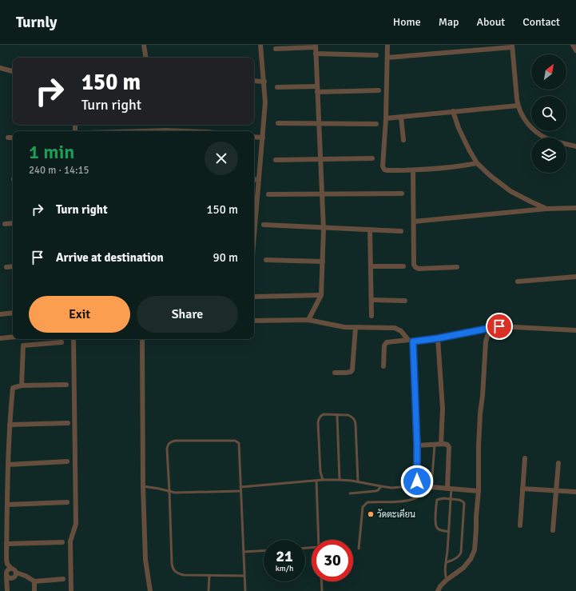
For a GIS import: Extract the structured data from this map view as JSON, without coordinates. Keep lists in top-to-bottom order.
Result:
{
  "places": ["วัดตะเคียน"],
  "north": "top right",
  "page": {
    "header": "Turnly",
    "nav": [
      "Home",
      "Map",
      "About",
      "Contact"
    ],
    "turn": ["150 m", "Turn right"],
    "heading": ["1 min", "240 m · 14:15"],
    "list": [
      {
        "name": "Turn right",
        "value": "150 m"
      },
      {
        "name": "Arrive at destination",
        "value": "90 m"
      }
    ],
    "buttons": ["Exit", "Share"],
    "speed": "21 km/h",
    "limit": "30"
  }
}
